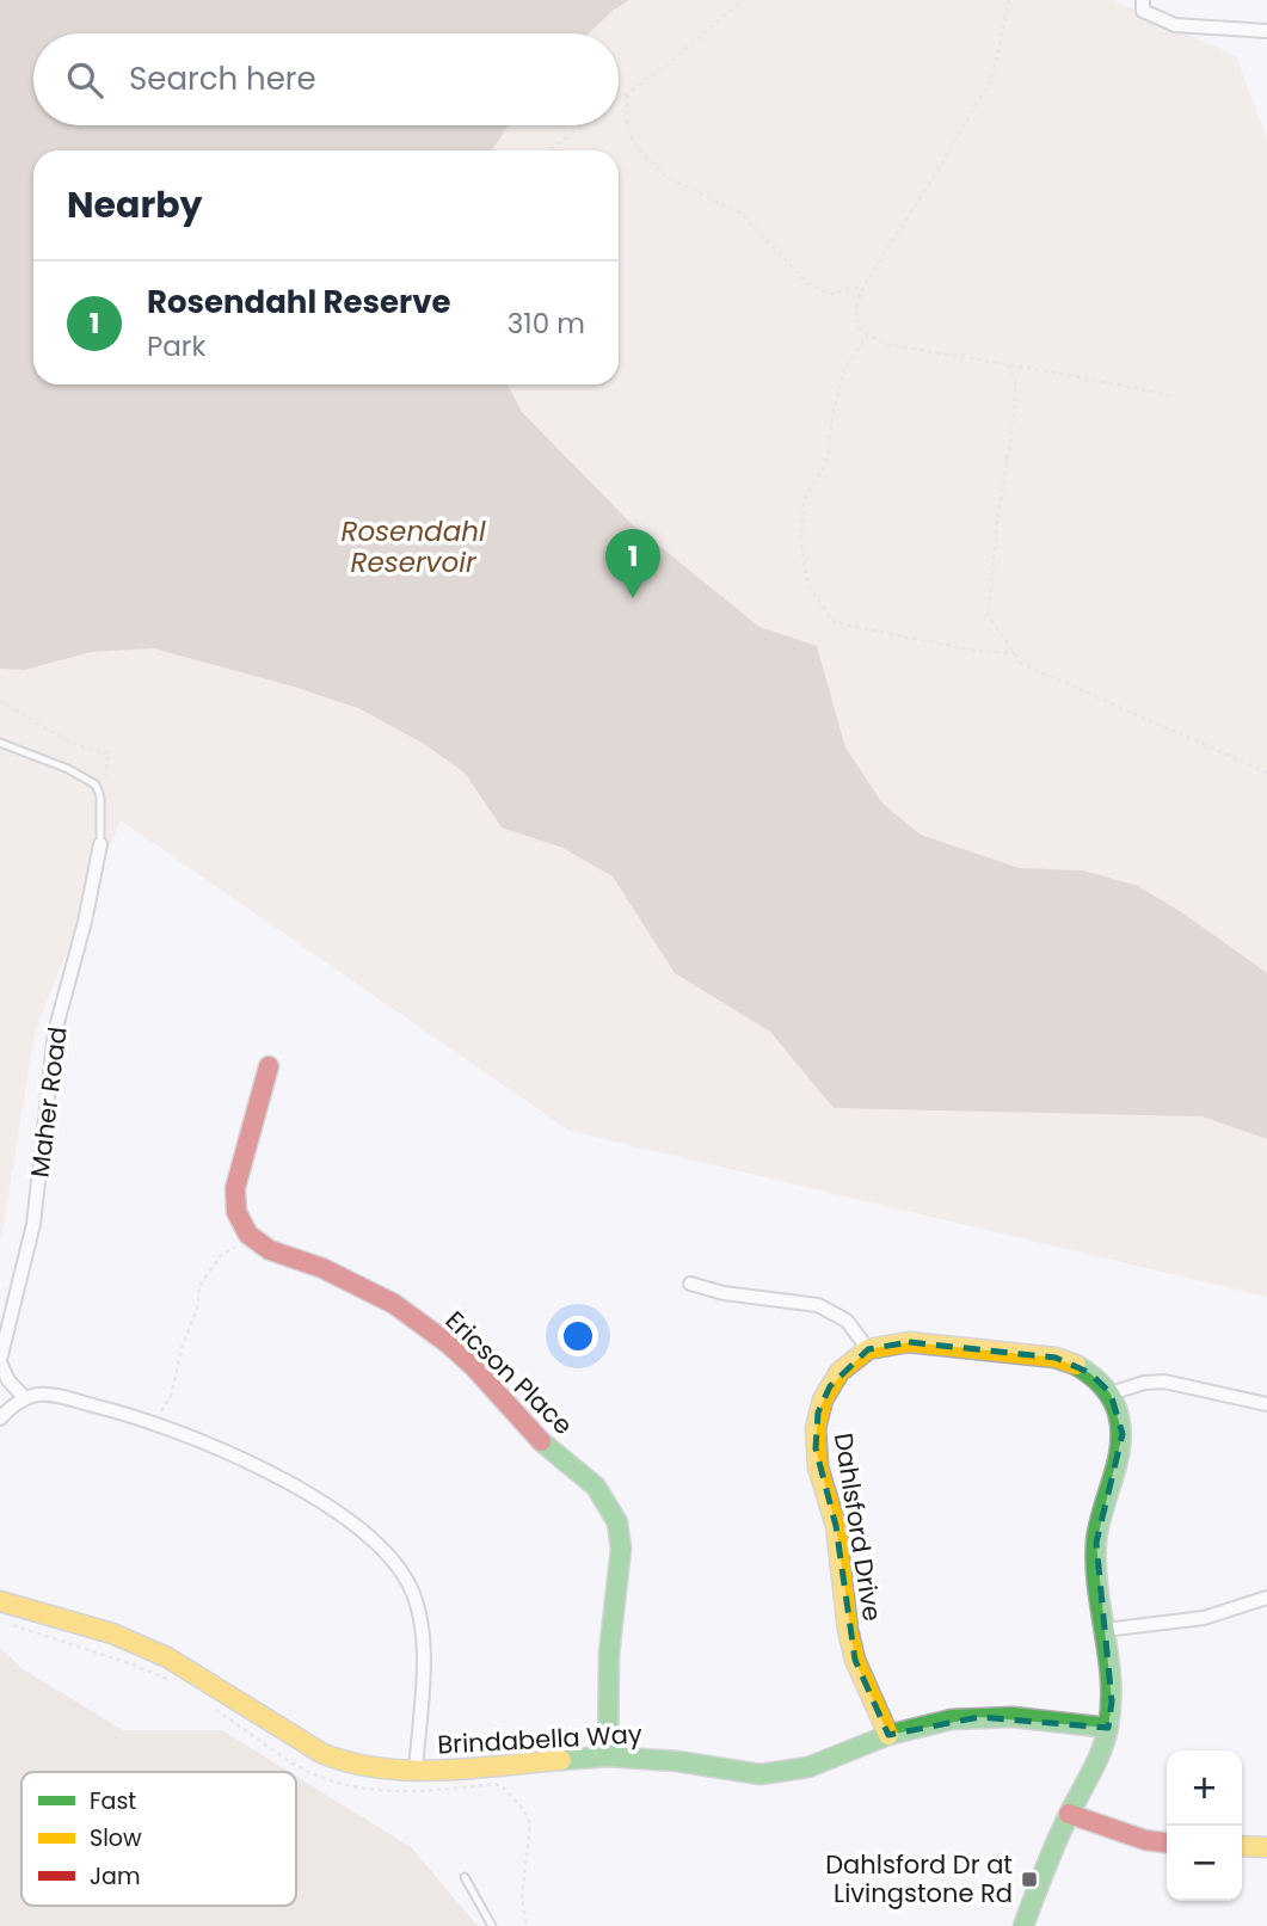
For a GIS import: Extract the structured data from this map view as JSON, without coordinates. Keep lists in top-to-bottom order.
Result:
{
  "streets": {
    "street": [
      "Maher Road",
      "Ericson Place",
      "Dahlsford Drive",
      "Brindabella Way"
    ]
  },
  "crossings": [
    ["Maher Road", "Brindabella Way"],
    ["Ericson Place", "Brindabella Way"],
    ["Dahlsford Drive", "Brindabella Way"]
  ],
  "water": ["Rosendahl Reservoir"],
  "places": {
    "transit": ["Dahlsford Dr at Livingstone Rd"]
  },
  "legend": ["Fast", "Slow", "Jam"],
  "page": {
    "search": "Search here",
    "heading": "Nearby",
    "list": [
      {
        "mark": "1",
        "name": "Rosendahl Reserve",
        "note": "Park",
        "value": "310 m"
      }
    ],
    "pins": "1",
    "map_buttons": ["+", "−"]
  }
}
